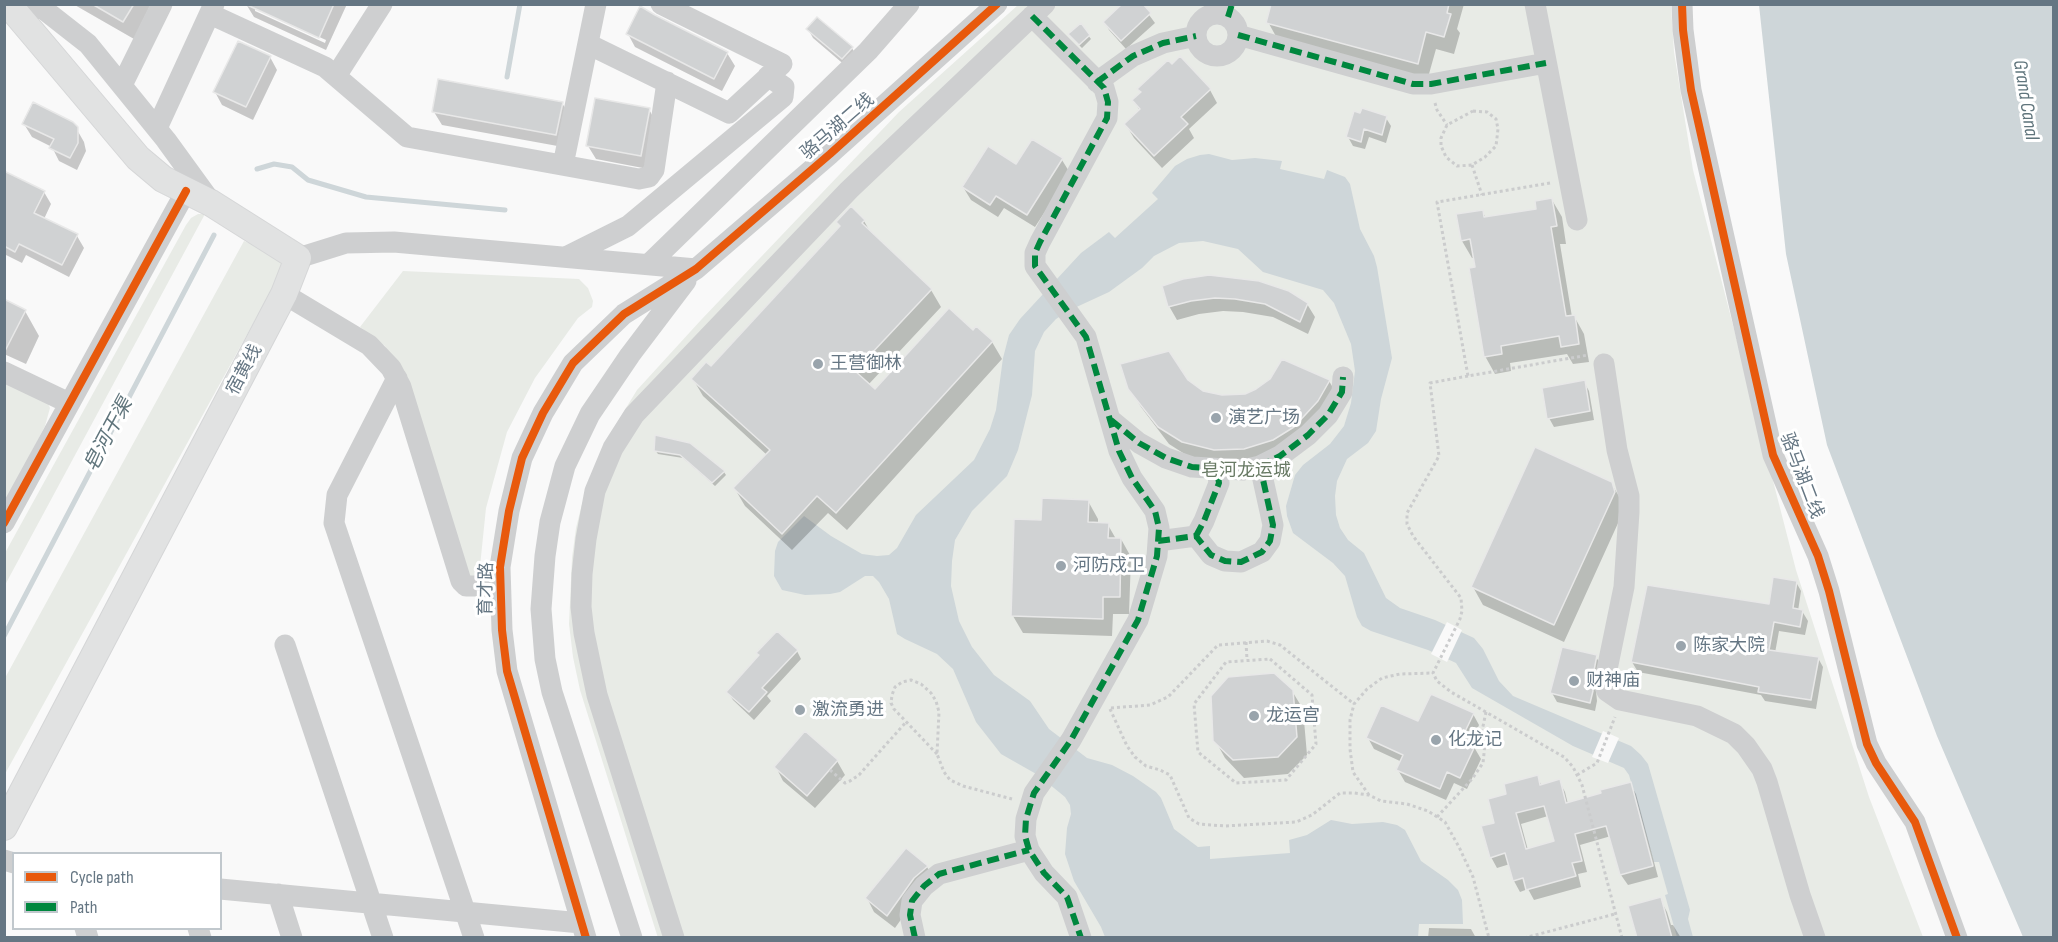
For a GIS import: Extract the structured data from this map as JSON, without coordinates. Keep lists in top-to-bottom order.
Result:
{
  "streets": {
    "main road": ["宿黄线"],
    "street": ["骆马湖二线", "育才路"]
  },
  "crossings": [
    ["骆马湖二线", "育才路"]
  ],
  "water": ["Grand Canal", "皂河干渠"],
  "parks": ["皂河龙运城"],
  "places": [
    "王营御林",
    "演艺广场",
    "河防戍卫",
    "陈家大院",
    "财神庙",
    "激流勇进",
    "龙运宫",
    "化龙记"
  ],
  "legend": ["Cycle path", "Path"]
}
